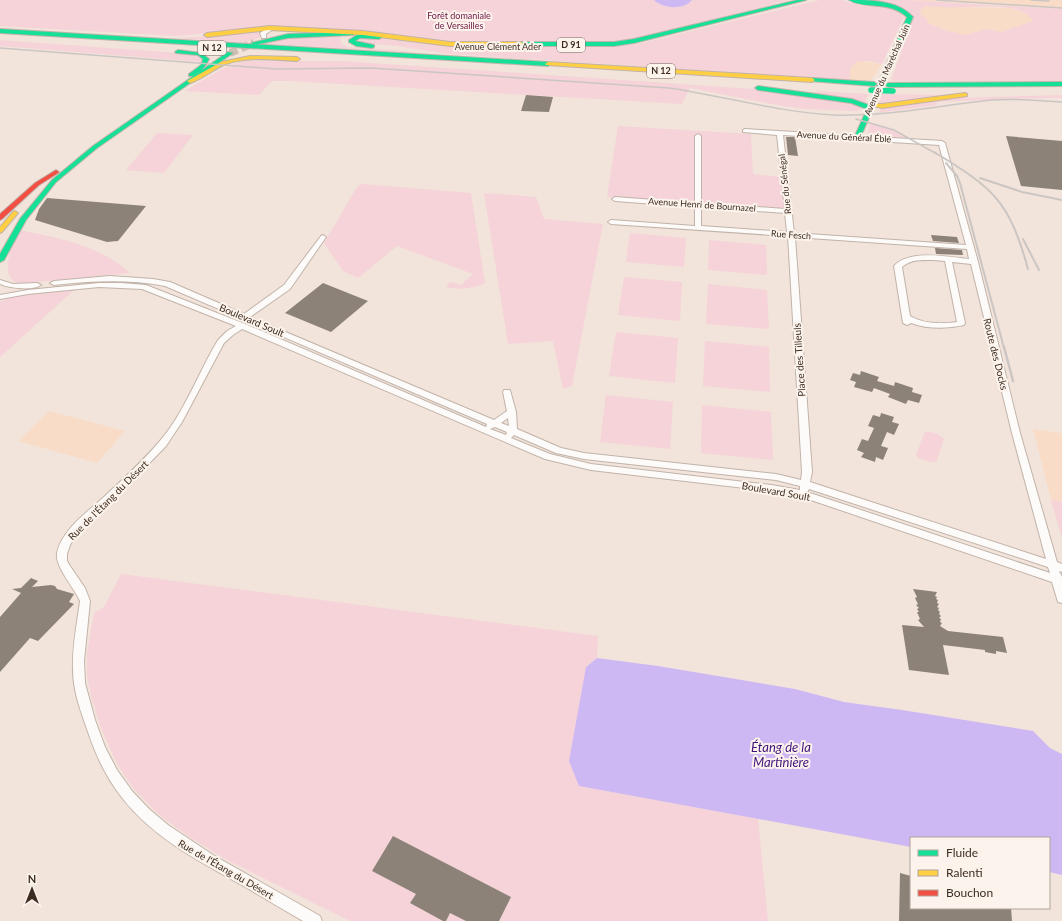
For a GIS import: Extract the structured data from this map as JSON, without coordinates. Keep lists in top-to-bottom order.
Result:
{
  "streets": {
    "main road": [
      "D 91",
      "Avenue Clément Ader",
      "N 12",
      "Avenue du Maréchal Juin"
    ],
    "street": [
      "Avenue du Général Éblé",
      "Rue du Sénégal",
      "Avenue Henri de Bournazel",
      "Rue Fesch",
      "Boulevard Soult",
      "Route des Docks",
      "Place des Tilleuls",
      "Rue de l'Étang du Désert"
    ]
  },
  "crossings": [
    ["Avenue du Maréchal Juin", "Avenue du Général Éblé"],
    ["Avenue du Général Éblé", "Rue du Sénégal"],
    ["Avenue du Général Éblé", "Route des Docks"],
    ["Rue du Sénégal", "Avenue Henri de Bournazel"],
    ["Rue du Sénégal", "Rue Fesch"],
    ["Rue du Sénégal", "Place des Tilleuls"],
    ["Rue Fesch", "Route des Docks"],
    ["Rue Fesch", "Place des Tilleuls"],
    ["Boulevard Soult", "Route des Docks"],
    ["Boulevard Soult", "Place des Tilleuls"],
    ["Boulevard Soult", "Rue de l'Étang du Désert"]
  ],
  "water": ["Étang de la Martinière"],
  "parks": ["Forêt domaniale de Versailles"],
  "legend": ["Fluide", "Ralenti", "Bouchon"],
  "north": "top"
}
